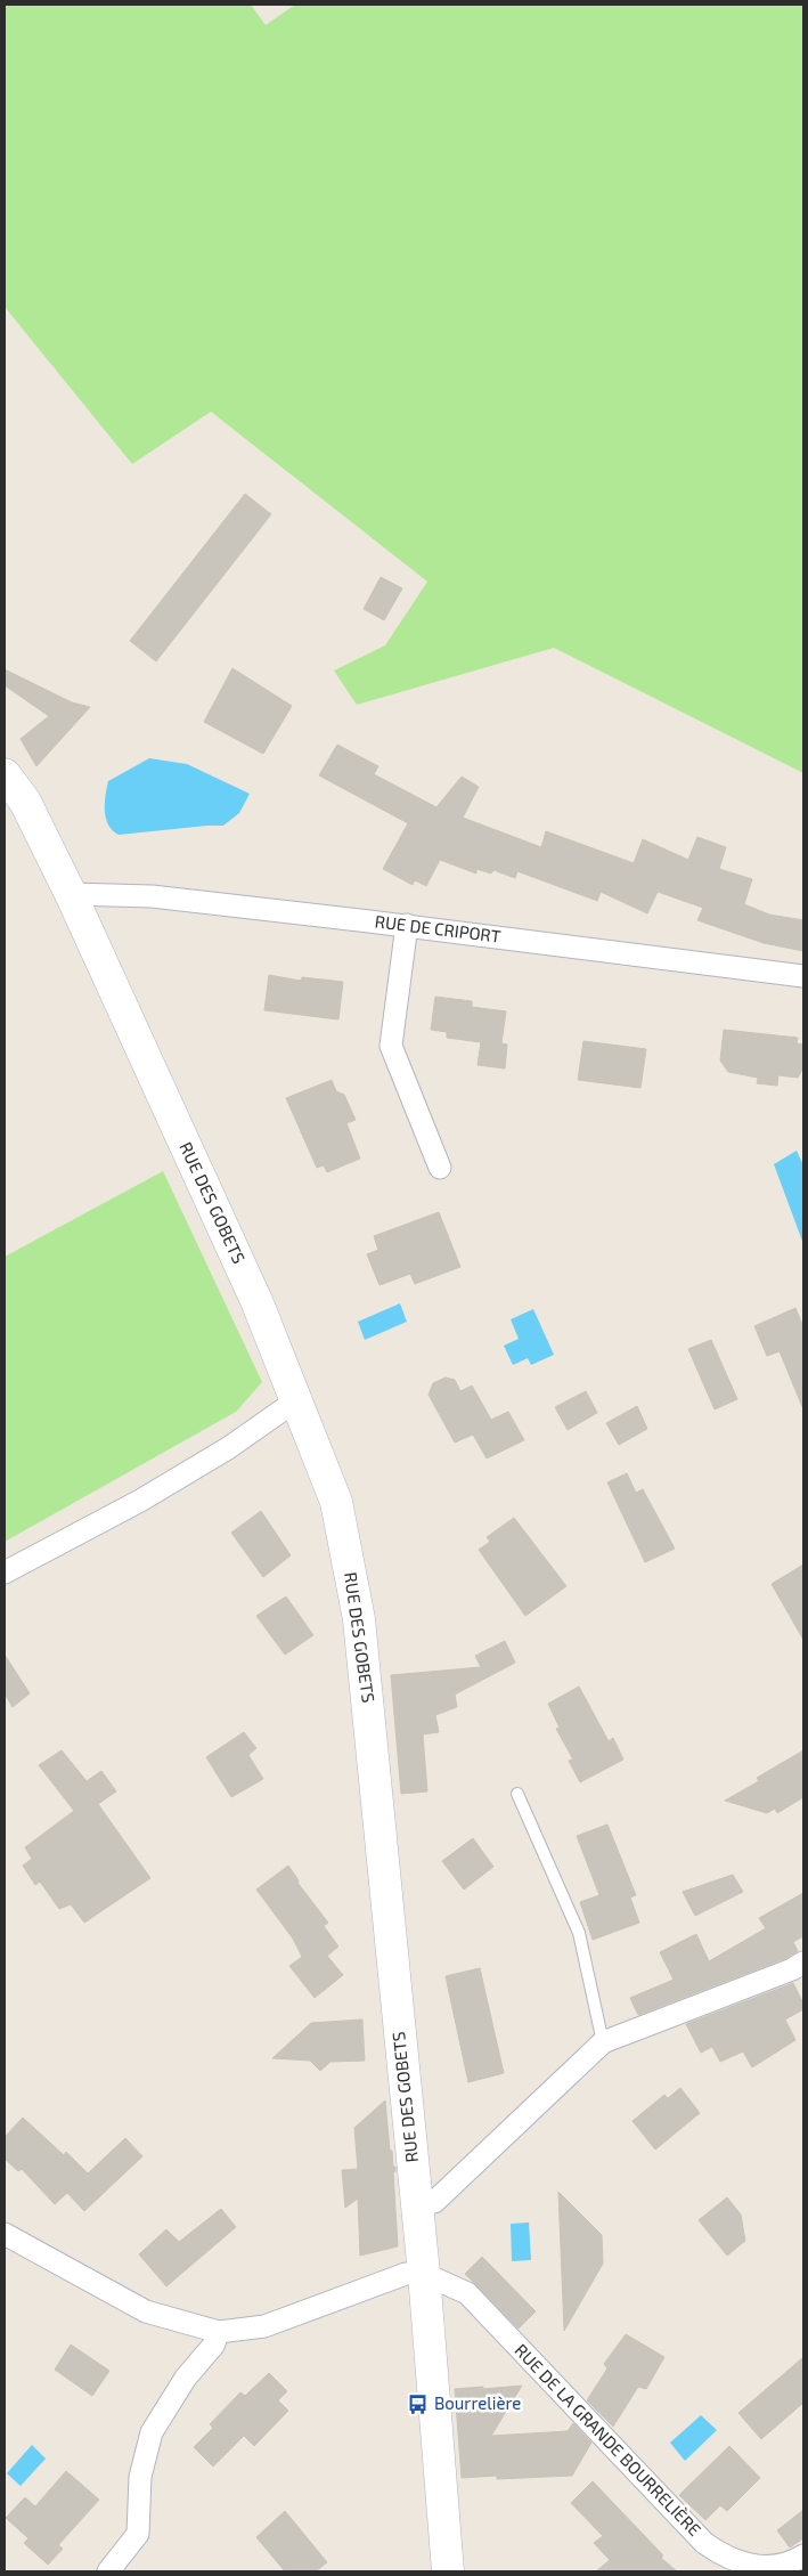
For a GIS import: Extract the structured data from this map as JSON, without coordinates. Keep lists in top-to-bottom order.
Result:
{
  "streets": {
    "main road": ["RUE DES GOBETS"],
    "street": ["RUE DE CRIPORT", "RUE DE LA GRANDE BOURRELIÈRE"]
  },
  "crossings": [
    ["RUE DE CRIPORT", "RUE DES GOBETS"],
    ["RUE DES GOBETS", "RUE DE LA GRANDE BOURRELIÈRE"]
  ],
  "places": {
    "bus stop": ["Bourrelière"]
  }
}
